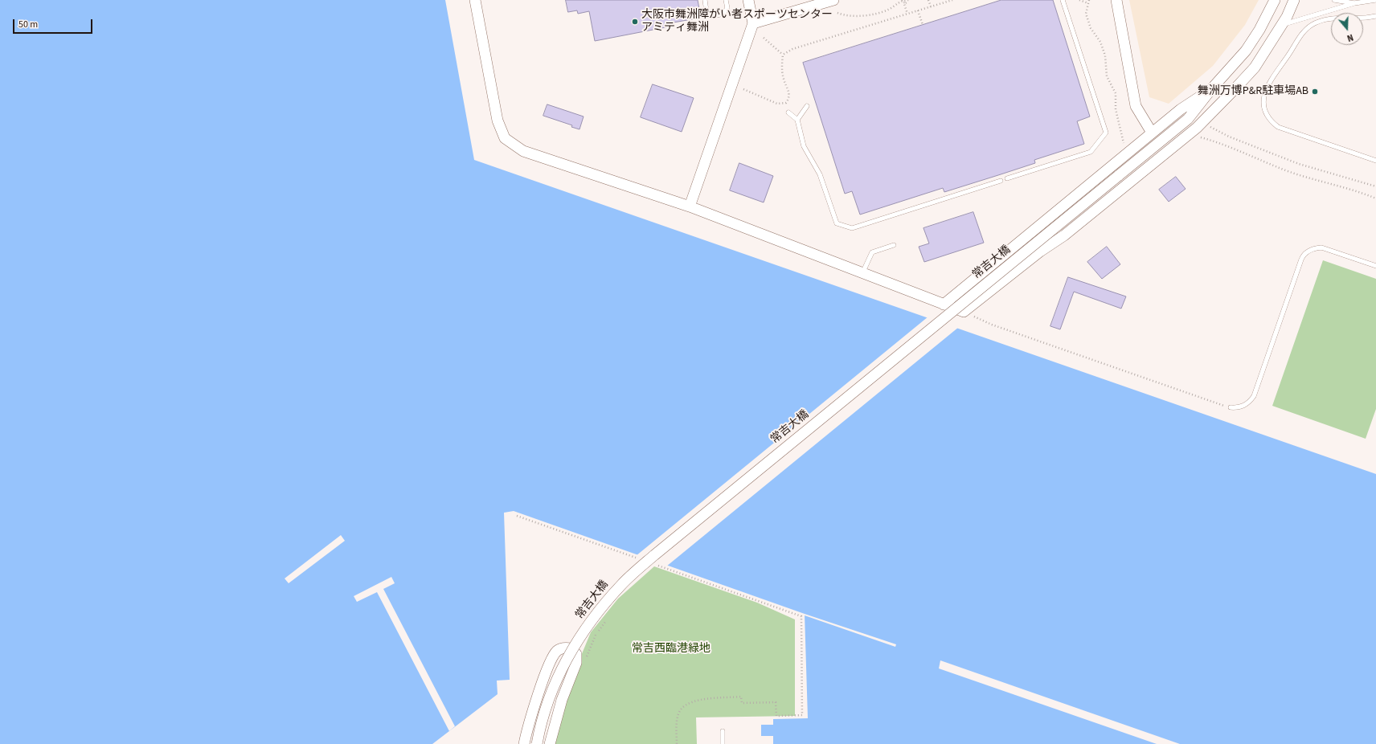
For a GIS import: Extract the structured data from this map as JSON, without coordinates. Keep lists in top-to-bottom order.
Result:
{
  "streets": {
    "street": ["常吉大橋"]
  },
  "parks": ["常吉西臨港緑地"],
  "places": ["大阪市舞洲障がい者スポーツセンター アミティ舞洲", "舞洲万博P&R駐車場AB"],
  "scale_bar": "50 m",
  "north": "bottom"
}
